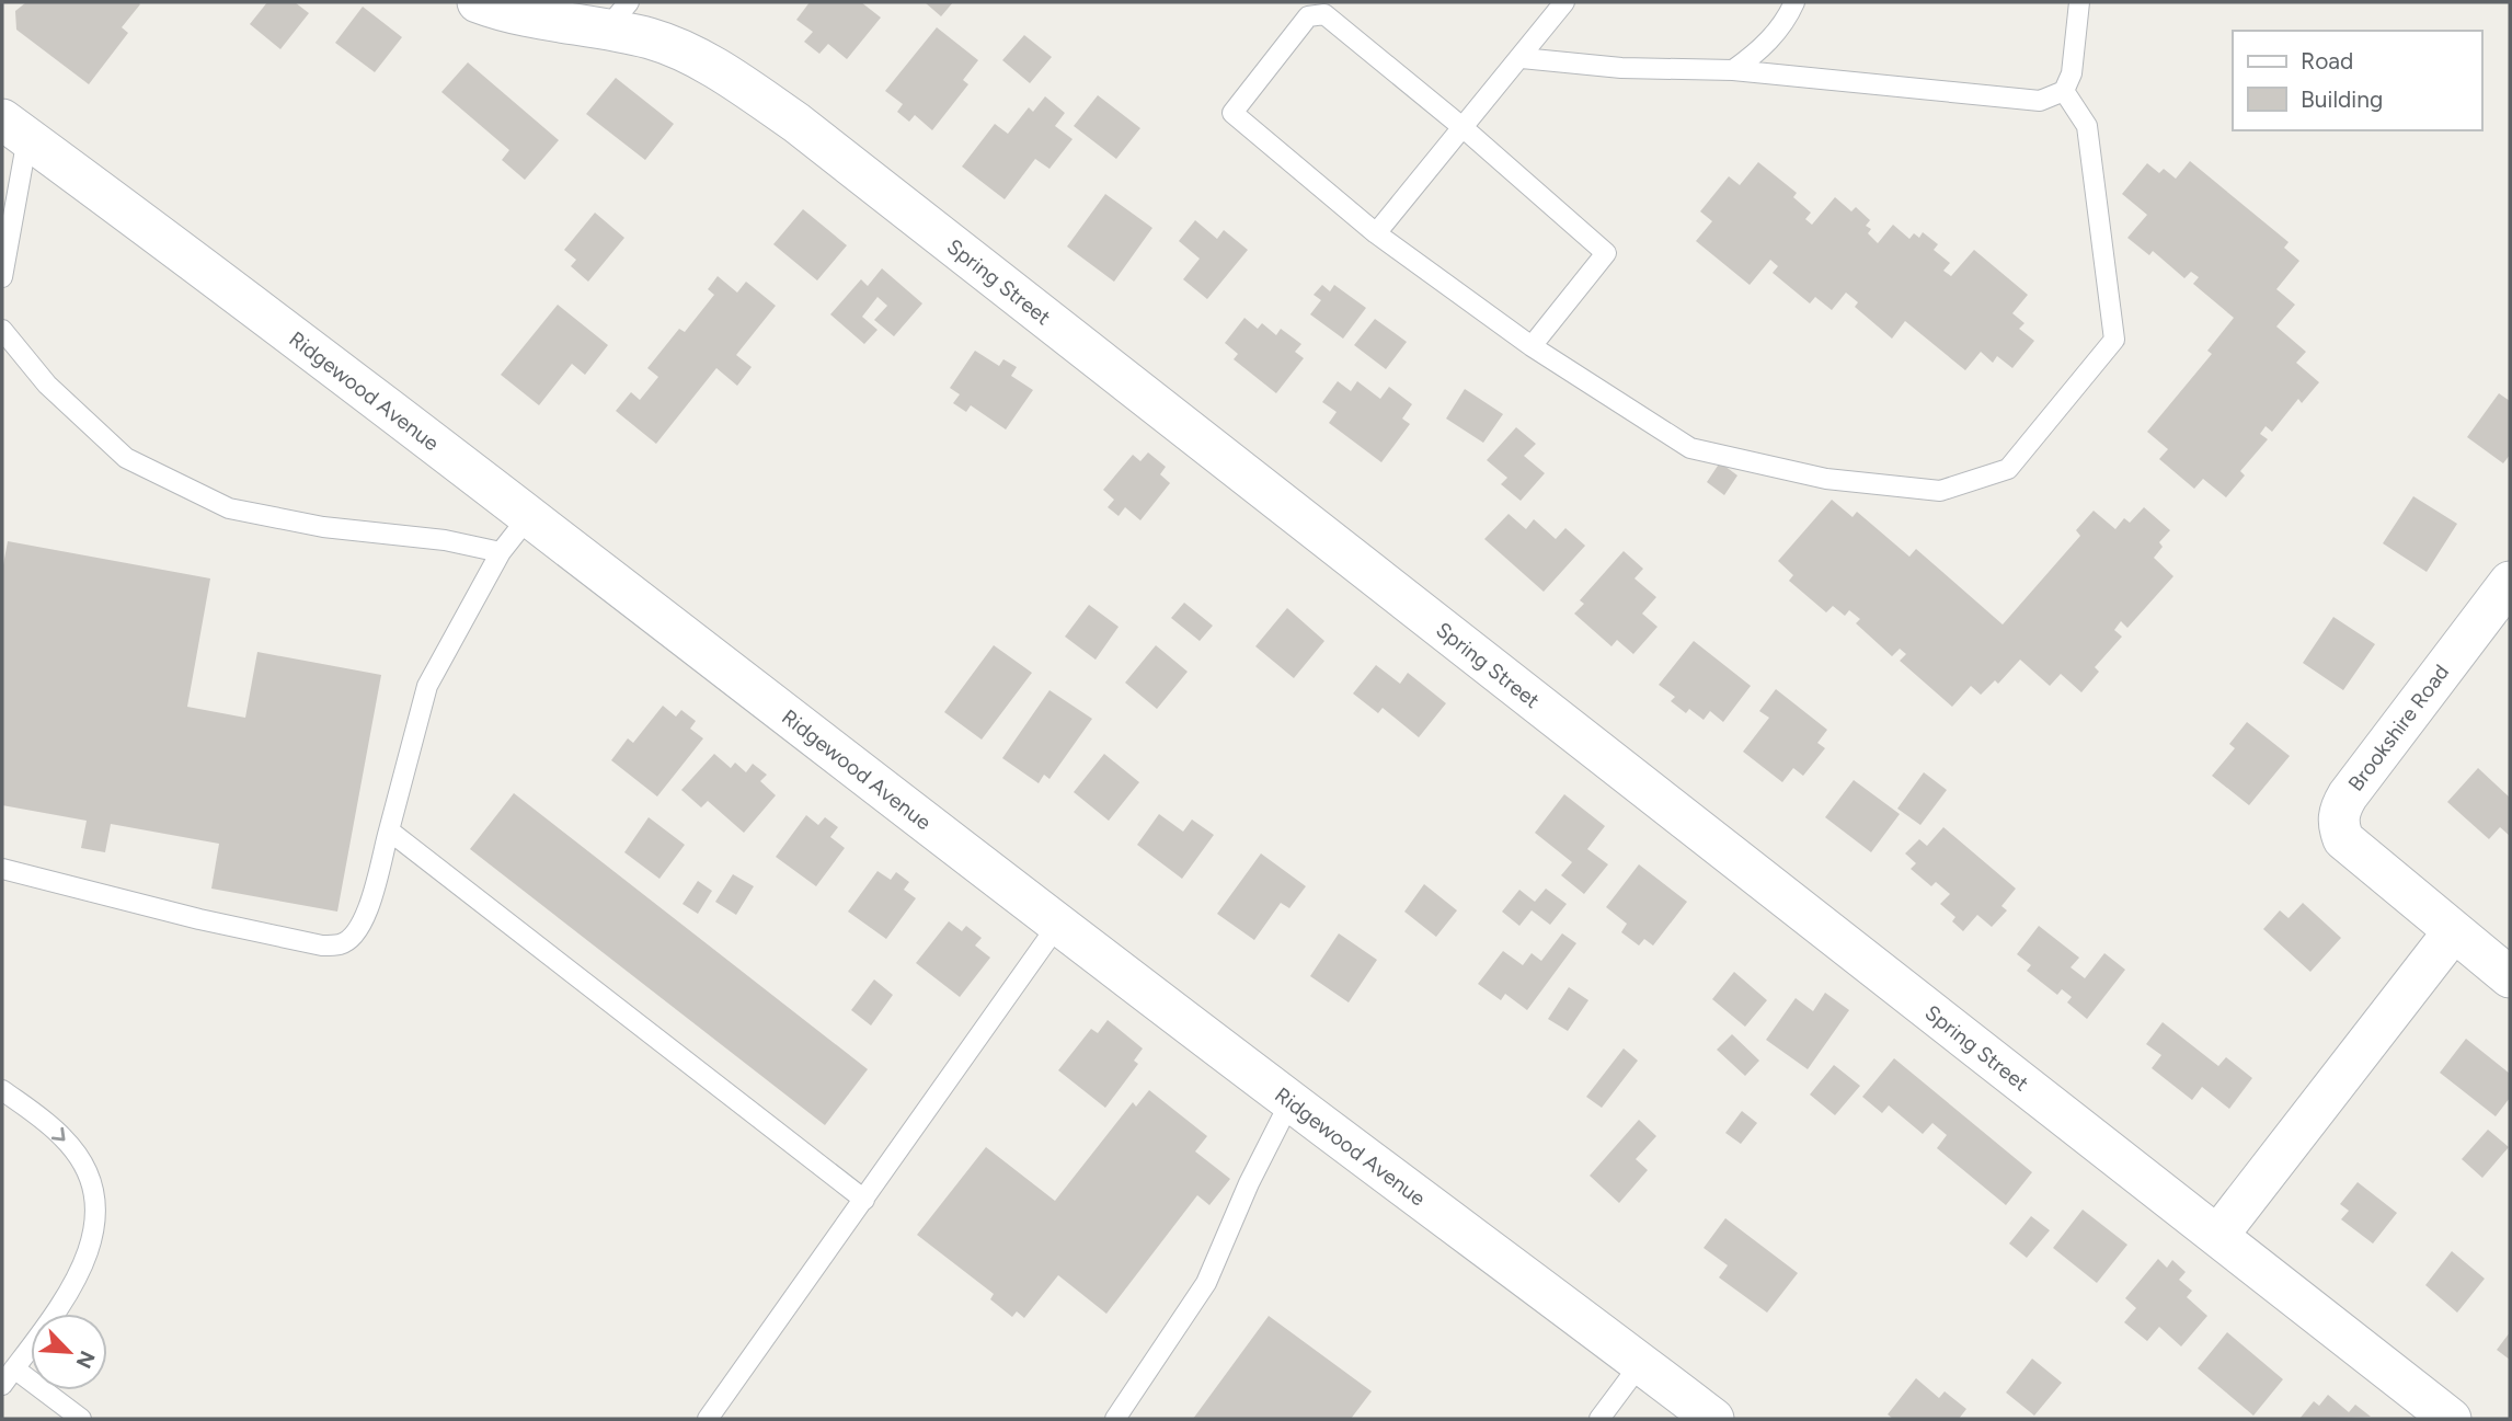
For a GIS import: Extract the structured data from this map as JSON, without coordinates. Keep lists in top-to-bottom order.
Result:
{
  "streets": {
    "street": ["Spring Street", "Ridgewood Avenue", "Brookshire Road"]
  },
  "legend": ["Road", "Building"],
  "north": "bottom right"
}
